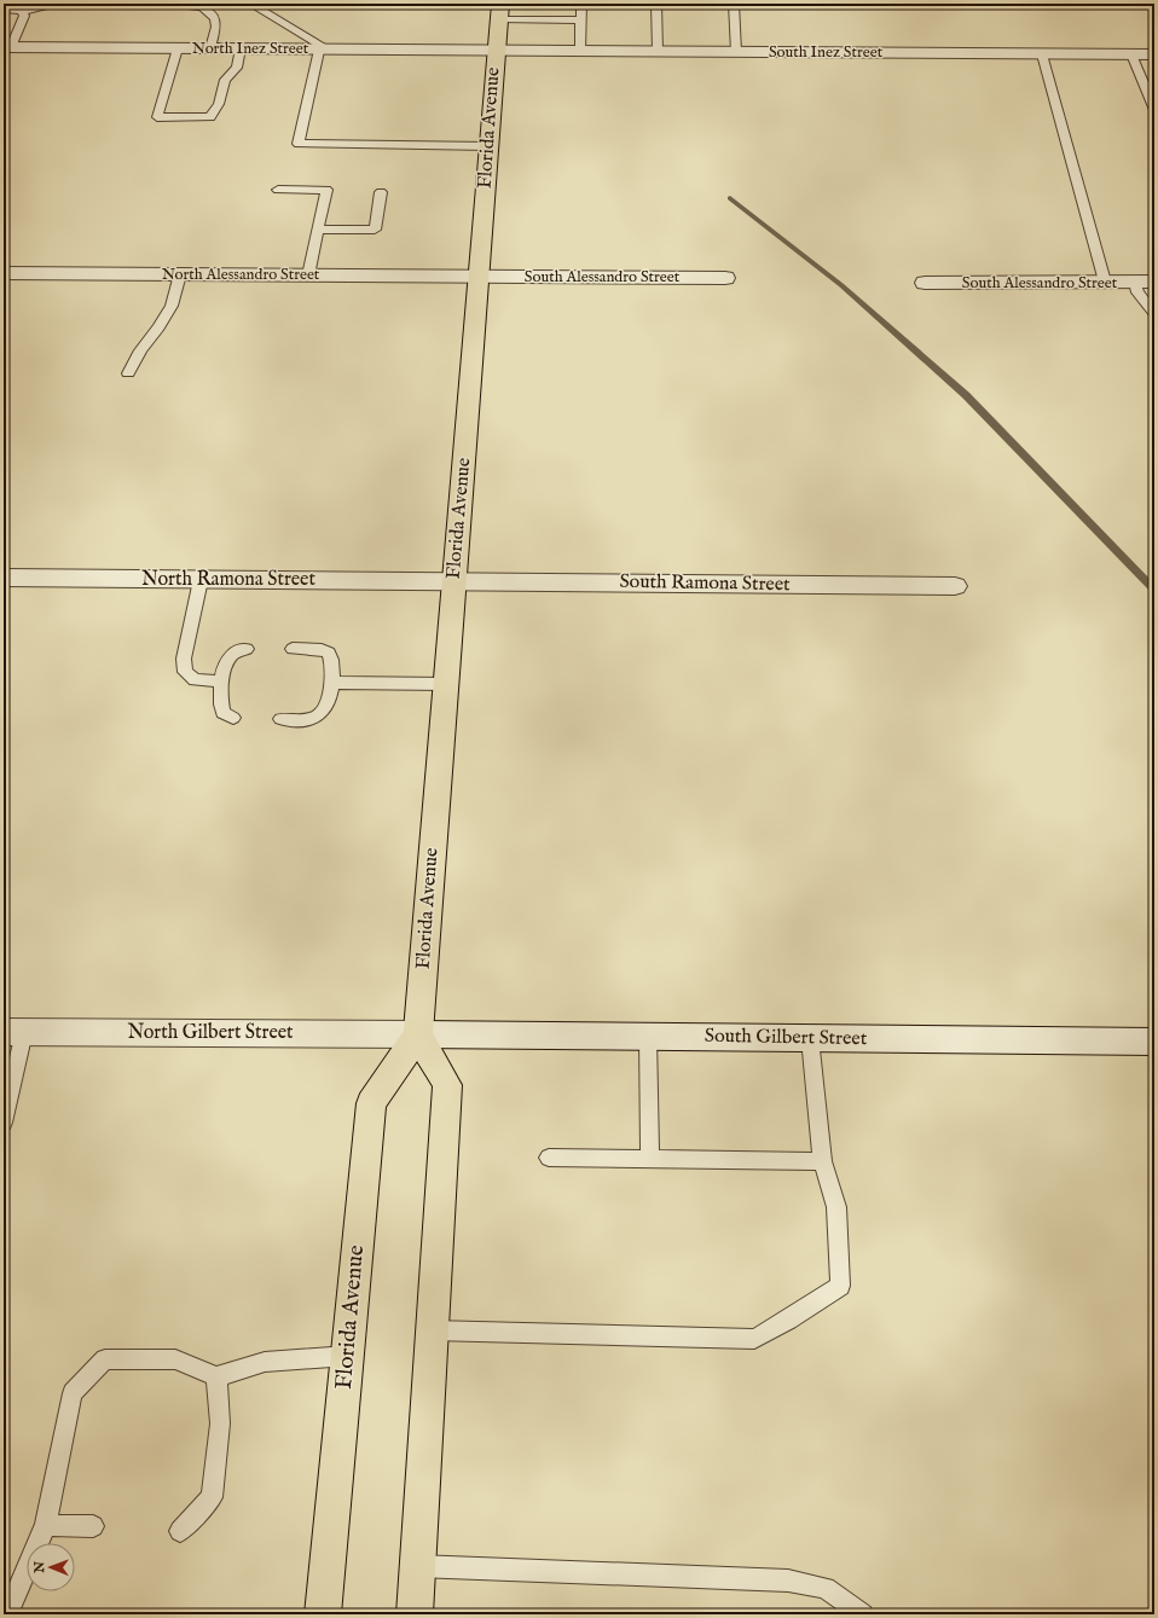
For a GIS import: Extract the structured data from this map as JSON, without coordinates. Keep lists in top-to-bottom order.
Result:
{
  "streets": {
    "main road": ["Florida Avenue"],
    "street": [
      "North Inez Street",
      "South Inez Street",
      "North Alessandro Street",
      "South Alessandro Street",
      "North Ramona Street",
      "South Ramona Street",
      "North Gilbert Street",
      "South Gilbert Street"
    ]
  },
  "crossings": [
    ["North Inez Street", "South Inez Street"],
    ["North Inez Street", "Florida Avenue"],
    ["South Inez Street", "Florida Avenue"],
    ["Florida Avenue", "North Alessandro Street"],
    ["Florida Avenue", "South Alessandro Street"],
    ["Florida Avenue", "North Ramona Street"],
    ["Florida Avenue", "South Ramona Street"],
    ["Florida Avenue", "North Gilbert Street"],
    ["Florida Avenue", "South Gilbert Street"],
    ["North Alessandro Street", "South Alessandro Street"],
    ["North Ramona Street", "South Ramona Street"],
    ["North Gilbert Street", "South Gilbert Street"]
  ],
  "north": "left"
}
